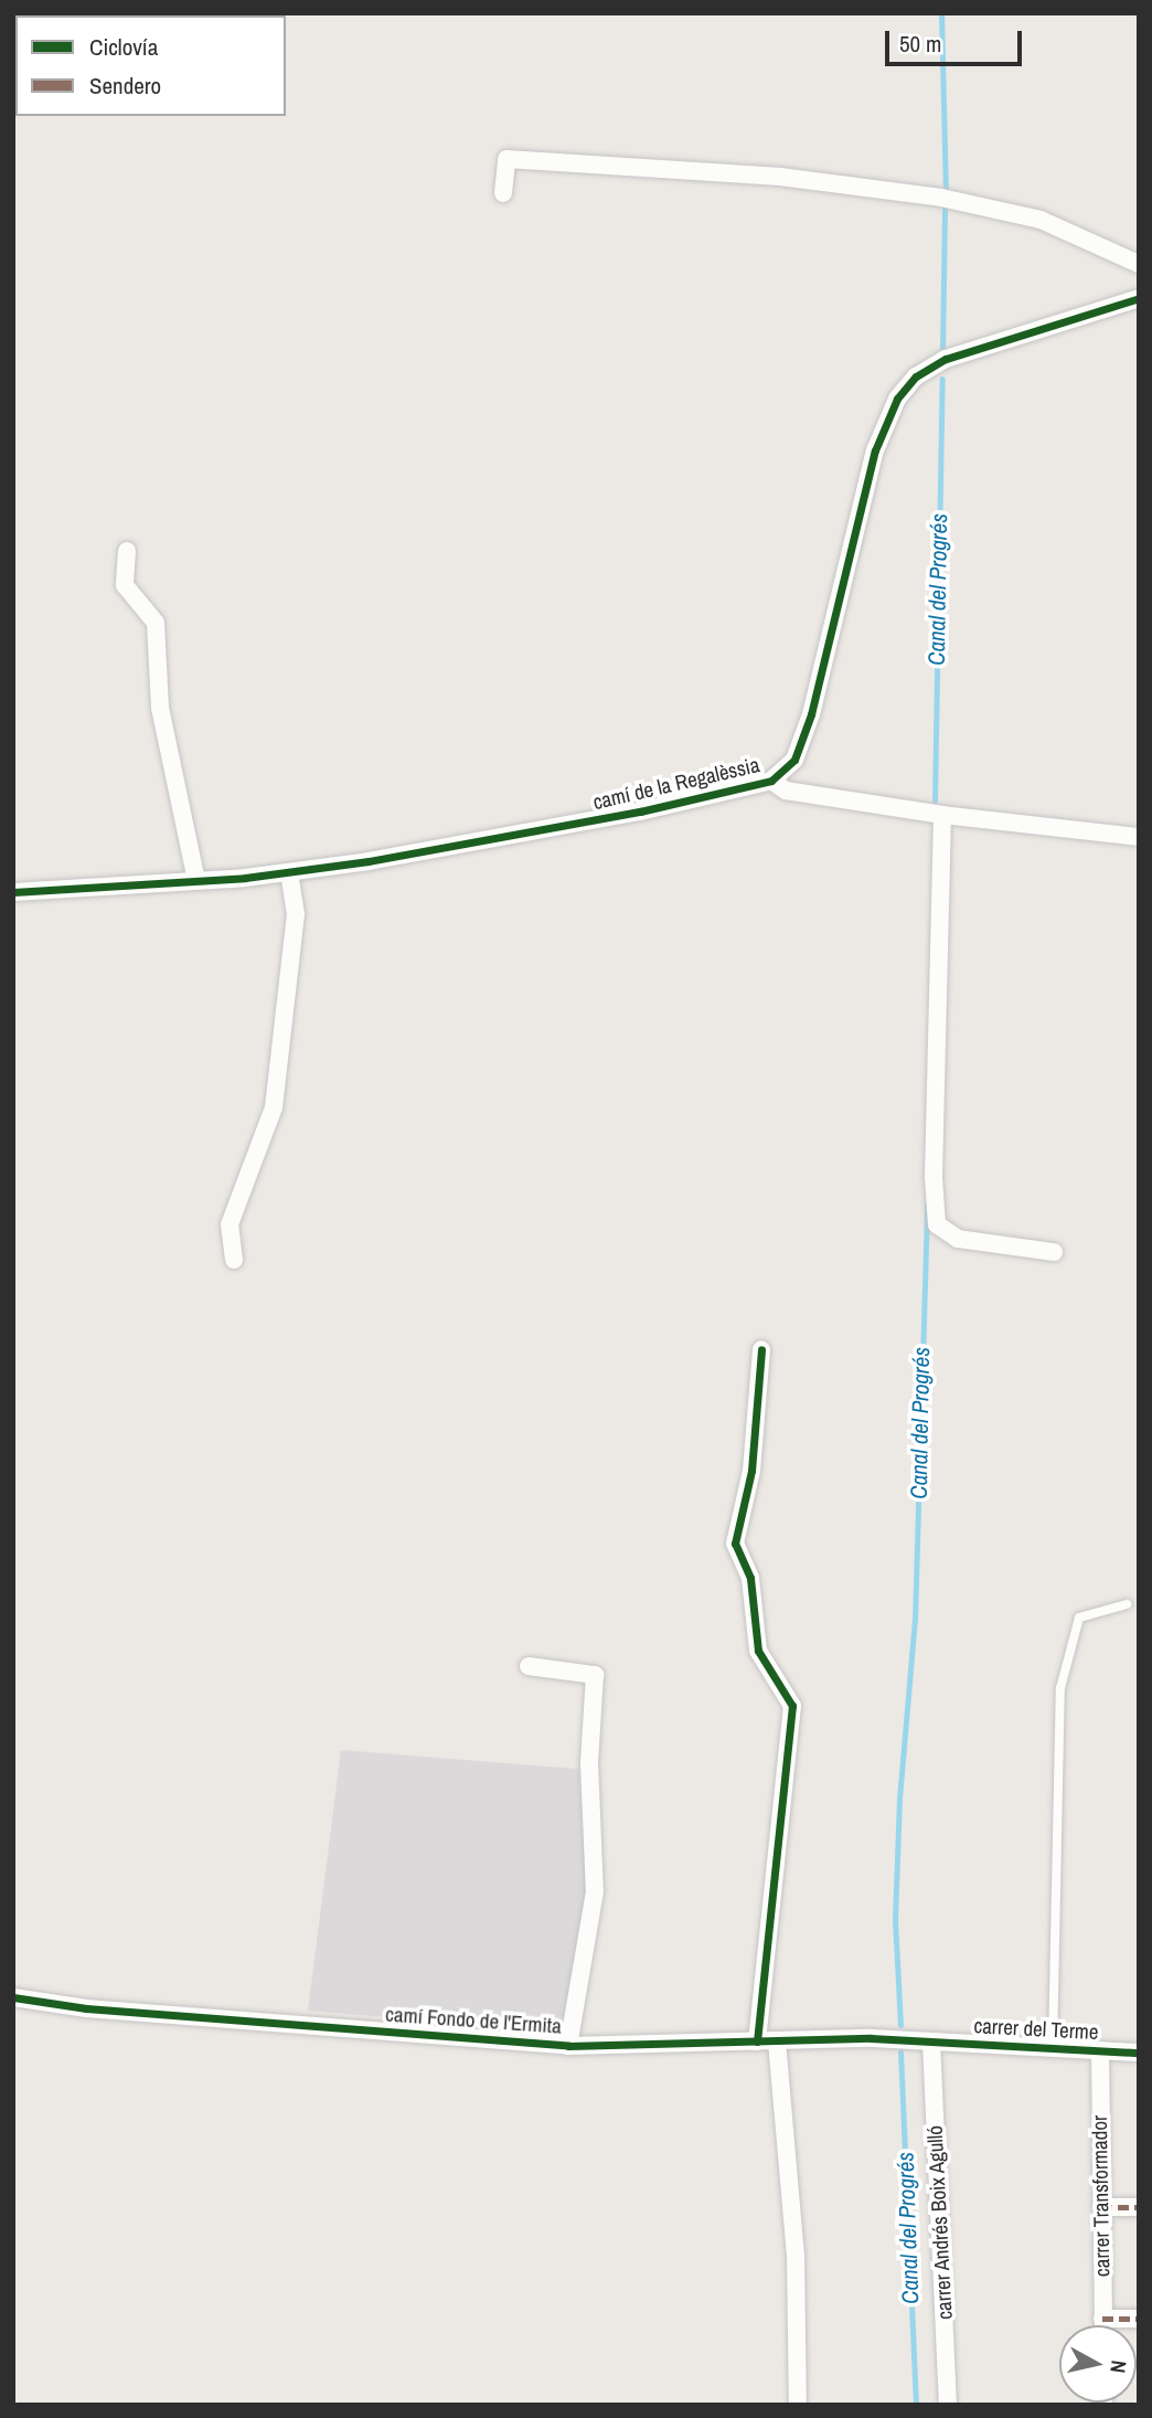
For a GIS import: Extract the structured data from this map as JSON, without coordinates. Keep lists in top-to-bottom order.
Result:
{
  "streets": {
    "street": [
      "camí de la Regalèssia",
      "camí Fondo de l'Ermita",
      "carrer del Terme",
      "carrer Transformador",
      "carrer Andrés Boix Agulló"
    ]
  },
  "crossings": [
    ["camí Fondo de l'Ermita", "carrer del Terme"],
    ["camí Fondo de l'Ermita", "carrer Andrés Boix Agulló"],
    ["carrer del Terme", "carrer Transformador"],
    ["carrer del Terme", "carrer Andrés Boix Agulló"]
  ],
  "water": ["Canal del Progrés"],
  "legend": ["Ciclovía", "Sendero"],
  "scale_bar": "50 m",
  "north": "right"
}
